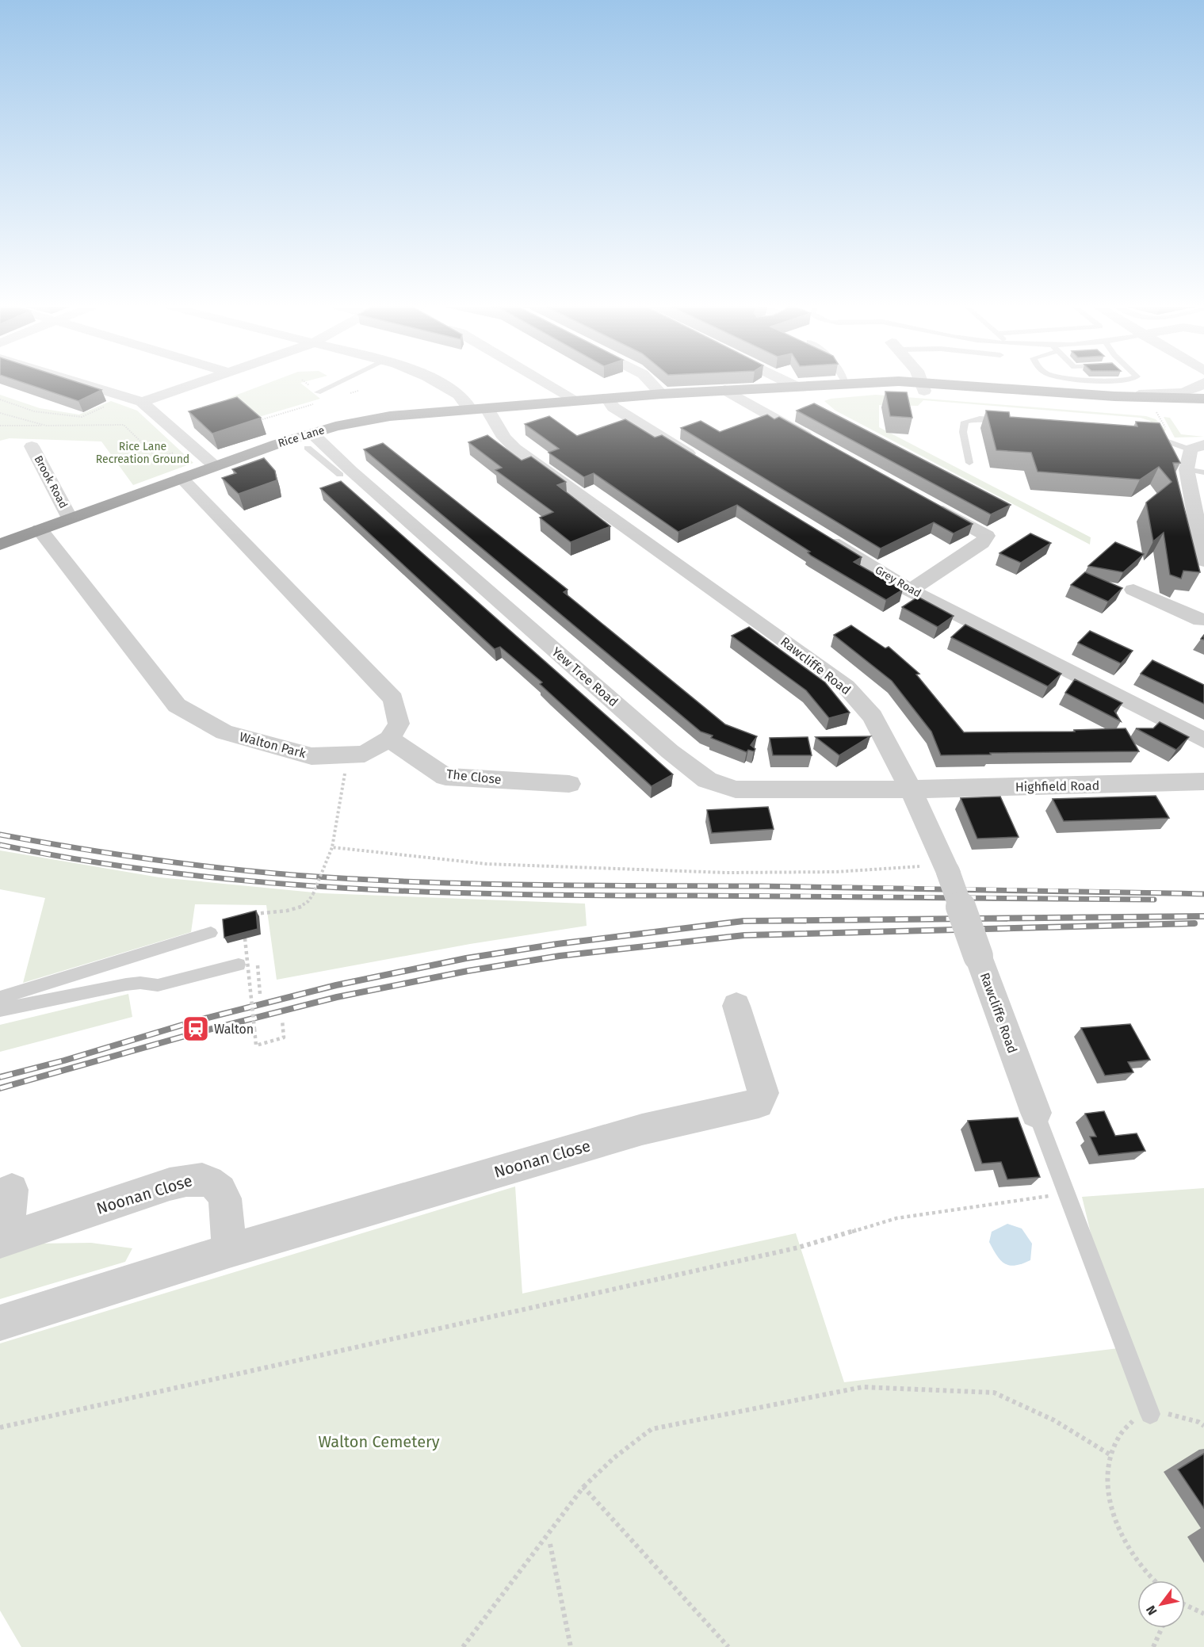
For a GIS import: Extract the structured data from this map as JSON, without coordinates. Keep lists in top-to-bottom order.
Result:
{
  "streets": {
    "highway": ["Rice Lane"],
    "street": [
      "Brook Road",
      "Grey Road",
      "Rawcliffe Road",
      "Yew Tree Road",
      "Walton Park",
      "The Close",
      "Highfield Road",
      "Noonan Close"
    ]
  },
  "crossings": [
    ["Rice Lane", "Brook Road"],
    ["Rice Lane", "Rawcliffe Road"],
    ["Rice Lane", "Yew Tree Road"],
    ["Rice Lane", "Walton Park"],
    ["Rawcliffe Road", "Yew Tree Road"],
    ["Rawcliffe Road", "Highfield Road"],
    ["Yew Tree Road", "Highfield Road"],
    ["Walton Park", "The Close"]
  ],
  "parks": ["Rice Lane Recreation Ground", "Walton Cemetery"],
  "places": {
    "station": ["Walton"]
  },
  "north": "bottom left"
}
